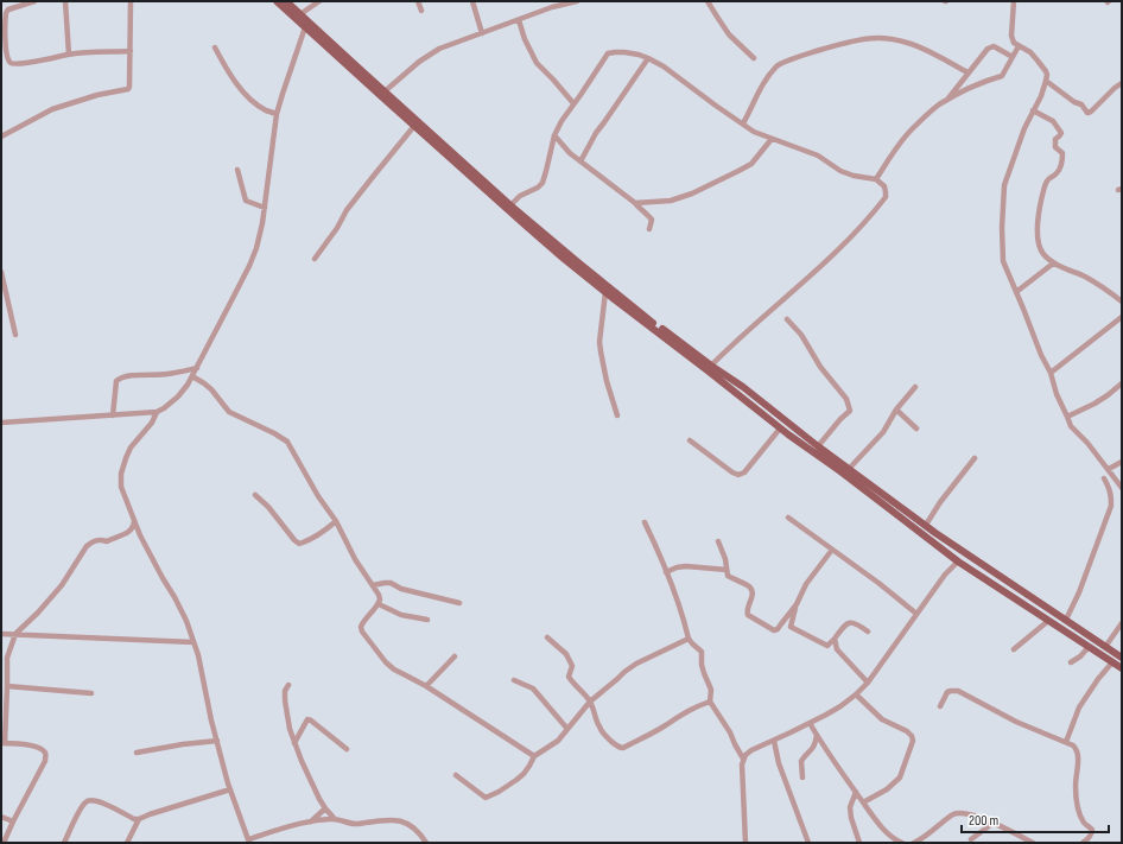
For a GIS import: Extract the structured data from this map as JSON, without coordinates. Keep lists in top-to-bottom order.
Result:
{
  "scale_bar": "200 m"
}
